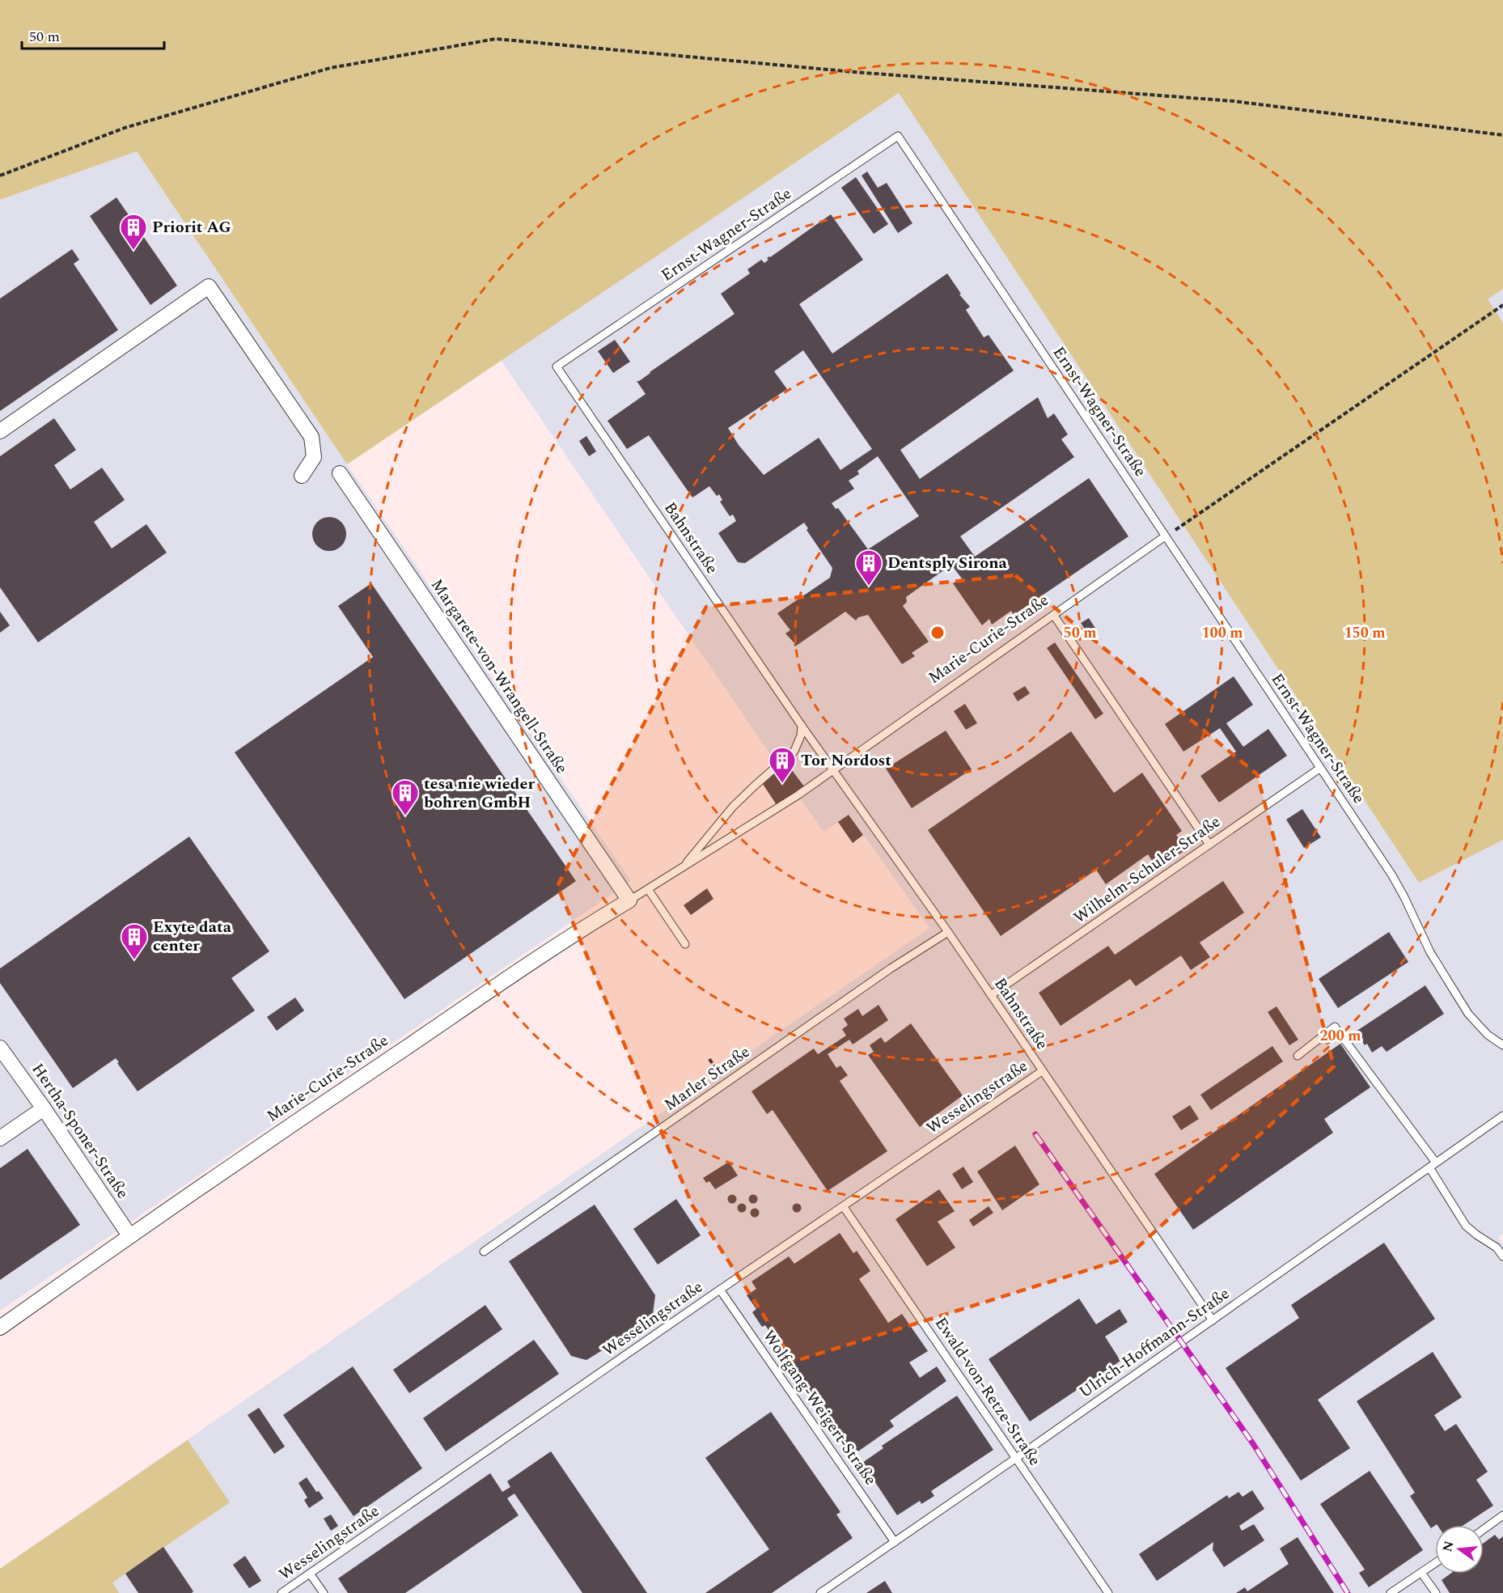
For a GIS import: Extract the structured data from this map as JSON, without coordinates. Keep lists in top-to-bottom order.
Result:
{
  "streets": {
    "street": ["Marie-Curie-Straße", "Margarete-von-Wrangell-Straße", "Hertha-Sponer-Straße"],
    "lane": [
      "Ernst-Wagner-Straße",
      "Bahnstraße",
      "Wilhelm-Schuler-Straße",
      "Marler Straße",
      "Wesselingstraße",
      "Ulrich-Hoffmann-Straße",
      "Ewald-von-Retze-Straße",
      "Wolfgang-Weigert-Straße"
    ]
  },
  "crossings": [
    ["Ernst-Wagner-Straße", "Bahnstraße"],
    ["Ernst-Wagner-Straße", "Marie-Curie-Straße"],
    ["Ernst-Wagner-Straße", "Wilhelm-Schuler-Straße"],
    ["Bahnstraße", "Marie-Curie-Straße"],
    ["Bahnstraße", "Wilhelm-Schuler-Straße"],
    ["Bahnstraße", "Marler Straße"],
    ["Bahnstraße", "Wesselingstraße"],
    ["Bahnstraße", "Ulrich-Hoffmann-Straße"],
    ["Marie-Curie-Straße", "Margarete-von-Wrangell-Straße"],
    ["Marie-Curie-Straße", "Hertha-Sponer-Straße"],
    ["Wesselingstraße", "Ewald-von-Retze-Straße"],
    ["Wesselingstraße", "Wolfgang-Weigert-Straße"],
    ["Ulrich-Hoffmann-Straße", "Ewald-von-Retze-Straße"],
    ["Ulrich-Hoffmann-Straße", "Wolfgang-Weigert-Straße"]
  ],
  "places": {
    "building": [
      "Priorit AG",
      "Dentsply Sirona",
      "Tor Nordost",
      "tesa nie wieder bohren GmbH",
      "Exyte data center"
    ]
  },
  "scale_bar": "50 m",
  "north": "left",
  "rings": [
    "50 m",
    "100 m",
    "150 m",
    "200 m"
  ]
}
